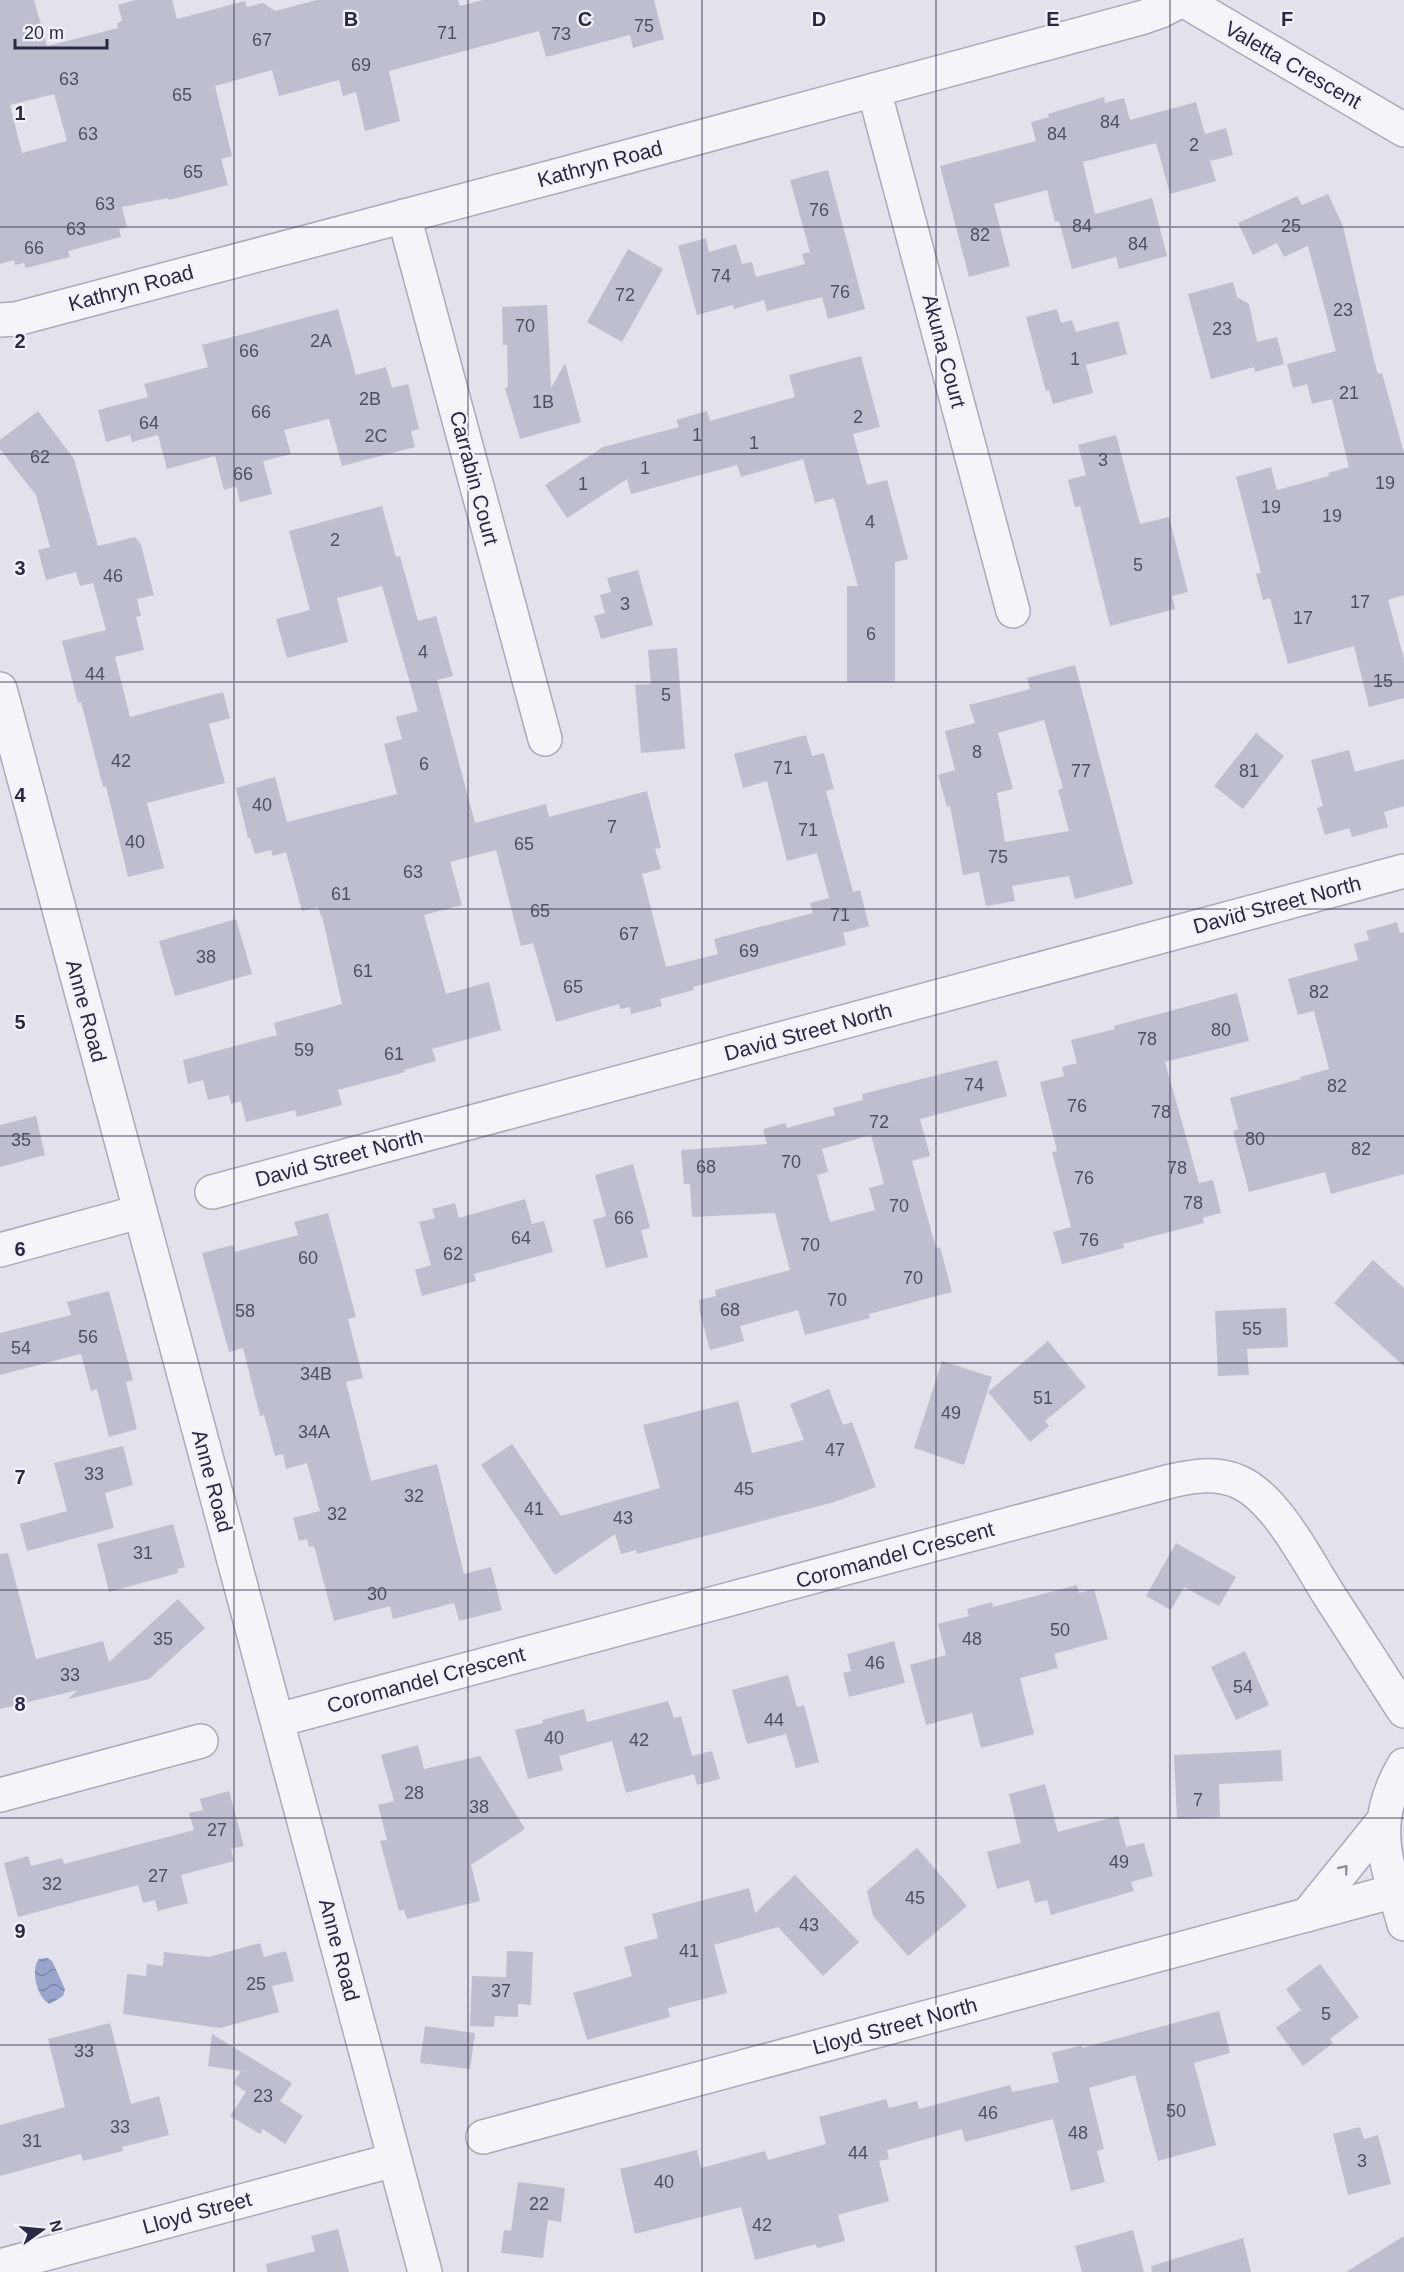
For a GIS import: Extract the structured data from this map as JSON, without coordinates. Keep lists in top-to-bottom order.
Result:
{
  "streets": {
    "street": [
      "Valetta Crescent",
      "Kathryn Road",
      "Akuna Court",
      "Carrabin Court",
      "David Street North",
      "Anne Road",
      "Coromandel Crescent",
      "Lloyd Street North",
      "Lloyd Street"
    ]
  },
  "crossings": [
    ["Valetta Crescent", "Kathryn Road"],
    ["Kathryn Road", "Akuna Court"],
    ["Kathryn Road", "Carrabin Court"],
    ["Anne Road", "Coromandel Crescent"],
    ["Anne Road", "Lloyd Street"]
  ],
  "house_numbers": [
    "75",
    "71",
    "73",
    "67",
    "69",
    "63",
    "65",
    "84",
    "63",
    "84",
    "2",
    "65",
    "63",
    "76",
    "84",
    "25",
    "63",
    "82",
    "84",
    "66",
    "74",
    "76",
    "72",
    "23",
    "70",
    "23",
    "2A",
    "66",
    "1",
    "21",
    "2B",
    "1B",
    "66",
    "2",
    "64",
    "1",
    "2C",
    "1",
    "62",
    "3",
    "1",
    "66",
    "19",
    "1",
    "19",
    "19",
    "4",
    "2",
    "5",
    "46",
    "17",
    "3",
    "17",
    "6",
    "4",
    "44",
    "15",
    "5",
    "8",
    "42",
    "6",
    "71",
    "77",
    "81",
    "40",
    "7",
    "71",
    "40",
    "65",
    "75",
    "63",
    "61",
    "65",
    "71",
    "67",
    "69",
    "38",
    "61",
    "65",
    "82",
    "80",
    "78",
    "59",
    "61",
    "74",
    "82",
    "76",
    "78",
    "72",
    "80",
    "35",
    "82",
    "70",
    "68",
    "78",
    "76",
    "78",
    "70",
    "66",
    "64",
    "76",
    "70",
    "62",
    "60",
    "70",
    "70",
    "68",
    "58",
    "55",
    "56",
    "54",
    "34B",
    "51",
    "49",
    "34A",
    "47",
    "33",
    "45",
    "32",
    "41",
    "32",
    "43",
    "31",
    "30",
    "50",
    "35",
    "48",
    "46",
    "33",
    "54",
    "44",
    "40",
    "42",
    "28",
    "7",
    "38",
    "27",
    "49",
    "27",
    "32",
    "45",
    "43",
    "41",
    "25",
    "37",
    "5",
    "33",
    "23",
    "50",
    "46",
    "33",
    "48",
    "31",
    "44",
    "3",
    "40",
    "22",
    "42"
  ],
  "scale_bar": "20 m",
  "north": "right",
  "grid": {
    "columns": [
      "B",
      "C",
      "D",
      "E",
      "F"
    ],
    "rows": [
      "1",
      "2",
      "3",
      "4",
      "5",
      "6",
      "7",
      "8",
      "9"
    ]
  }
}
